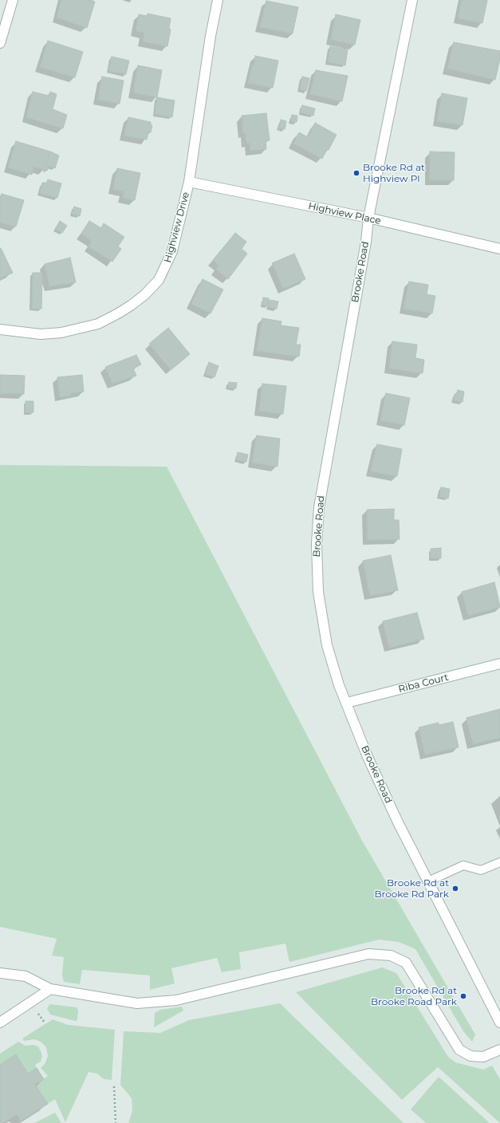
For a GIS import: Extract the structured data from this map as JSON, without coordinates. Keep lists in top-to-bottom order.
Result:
{
  "streets": {
    "street": [
      "Highview Place",
      "Highview Drive",
      "Brooke Road",
      "Riba Court"
    ]
  },
  "crossings": [
    ["Highview Place", "Highview Drive"],
    ["Highview Place", "Brooke Road"],
    ["Brooke Road", "Riba Court"]
  ],
  "places": ["Brooke Rd at Highview Pl", "Brooke Rd at Brooke Rd Park", "Brooke Rd at Brooke Road Park"]
}
